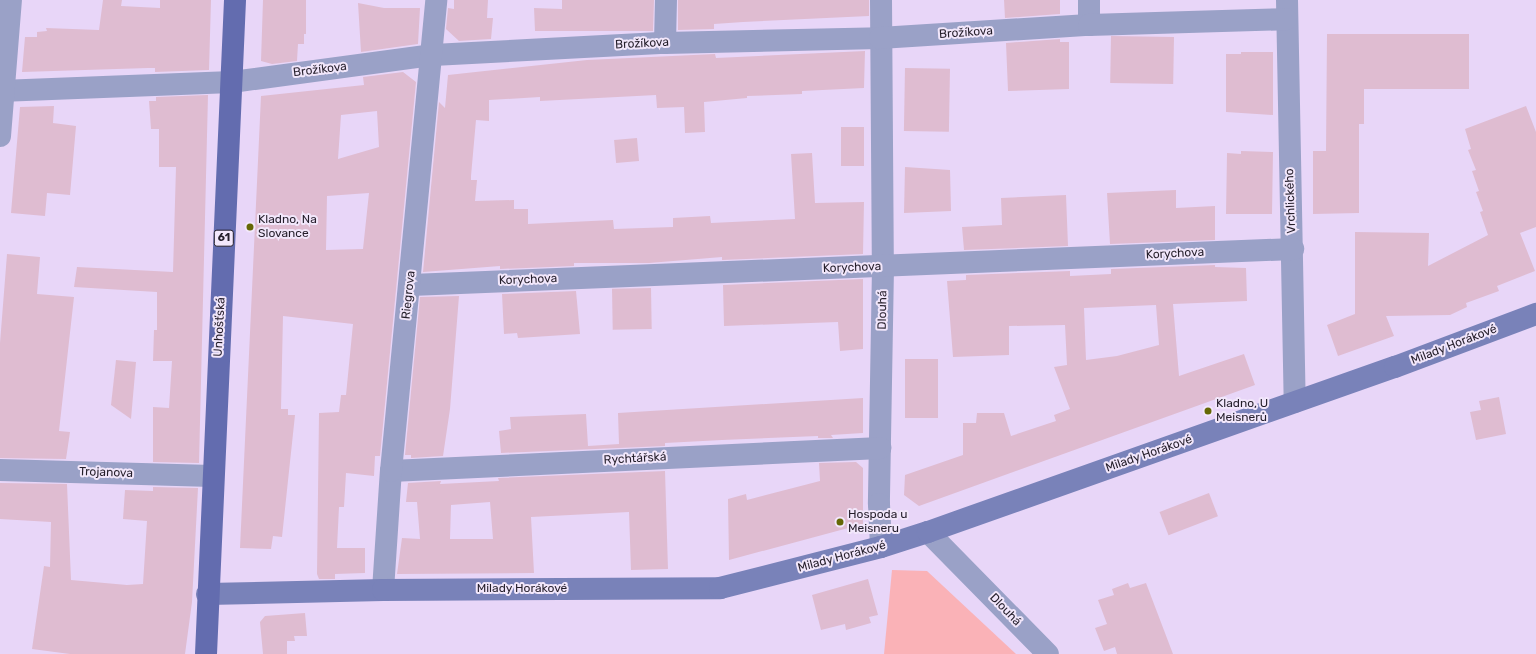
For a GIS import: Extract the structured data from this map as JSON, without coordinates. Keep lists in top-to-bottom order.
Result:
{
  "streets": {
    "main road": ["61", "Unhošťská", "Milady Horákové"],
    "street": [
      "Brožíkova",
      "Vrchlického",
      "Korychova",
      "Riegrova",
      "Dlouhá",
      "Rychtářská",
      "Trojanova"
    ]
  },
  "crossings": [
    ["Brožíkova", "Vrchlického"],
    ["Brožíkova", "Riegrova"],
    ["Brožíkova", "Dlouhá"],
    ["Brožíkova", "Unhošťská"],
    ["Vrchlického", "Korychova"],
    ["Vrchlického", "Milady Horákové"],
    ["Korychova", "Riegrova"],
    ["Korychova", "Dlouhá"],
    ["Riegrova", "Milady Horákové"],
    ["Riegrova", "Rychtářská"],
    ["Dlouhá", "Milady Horákové"],
    ["Dlouhá", "Rychtářská"],
    ["Unhošťská", "Milady Horákové"],
    ["Unhošťská", "Trojanova"]
  ],
  "places": ["Kladno, Na Slovance", "Kladno, U Meisnerů", "Hospoda u Meisneru"]
}
